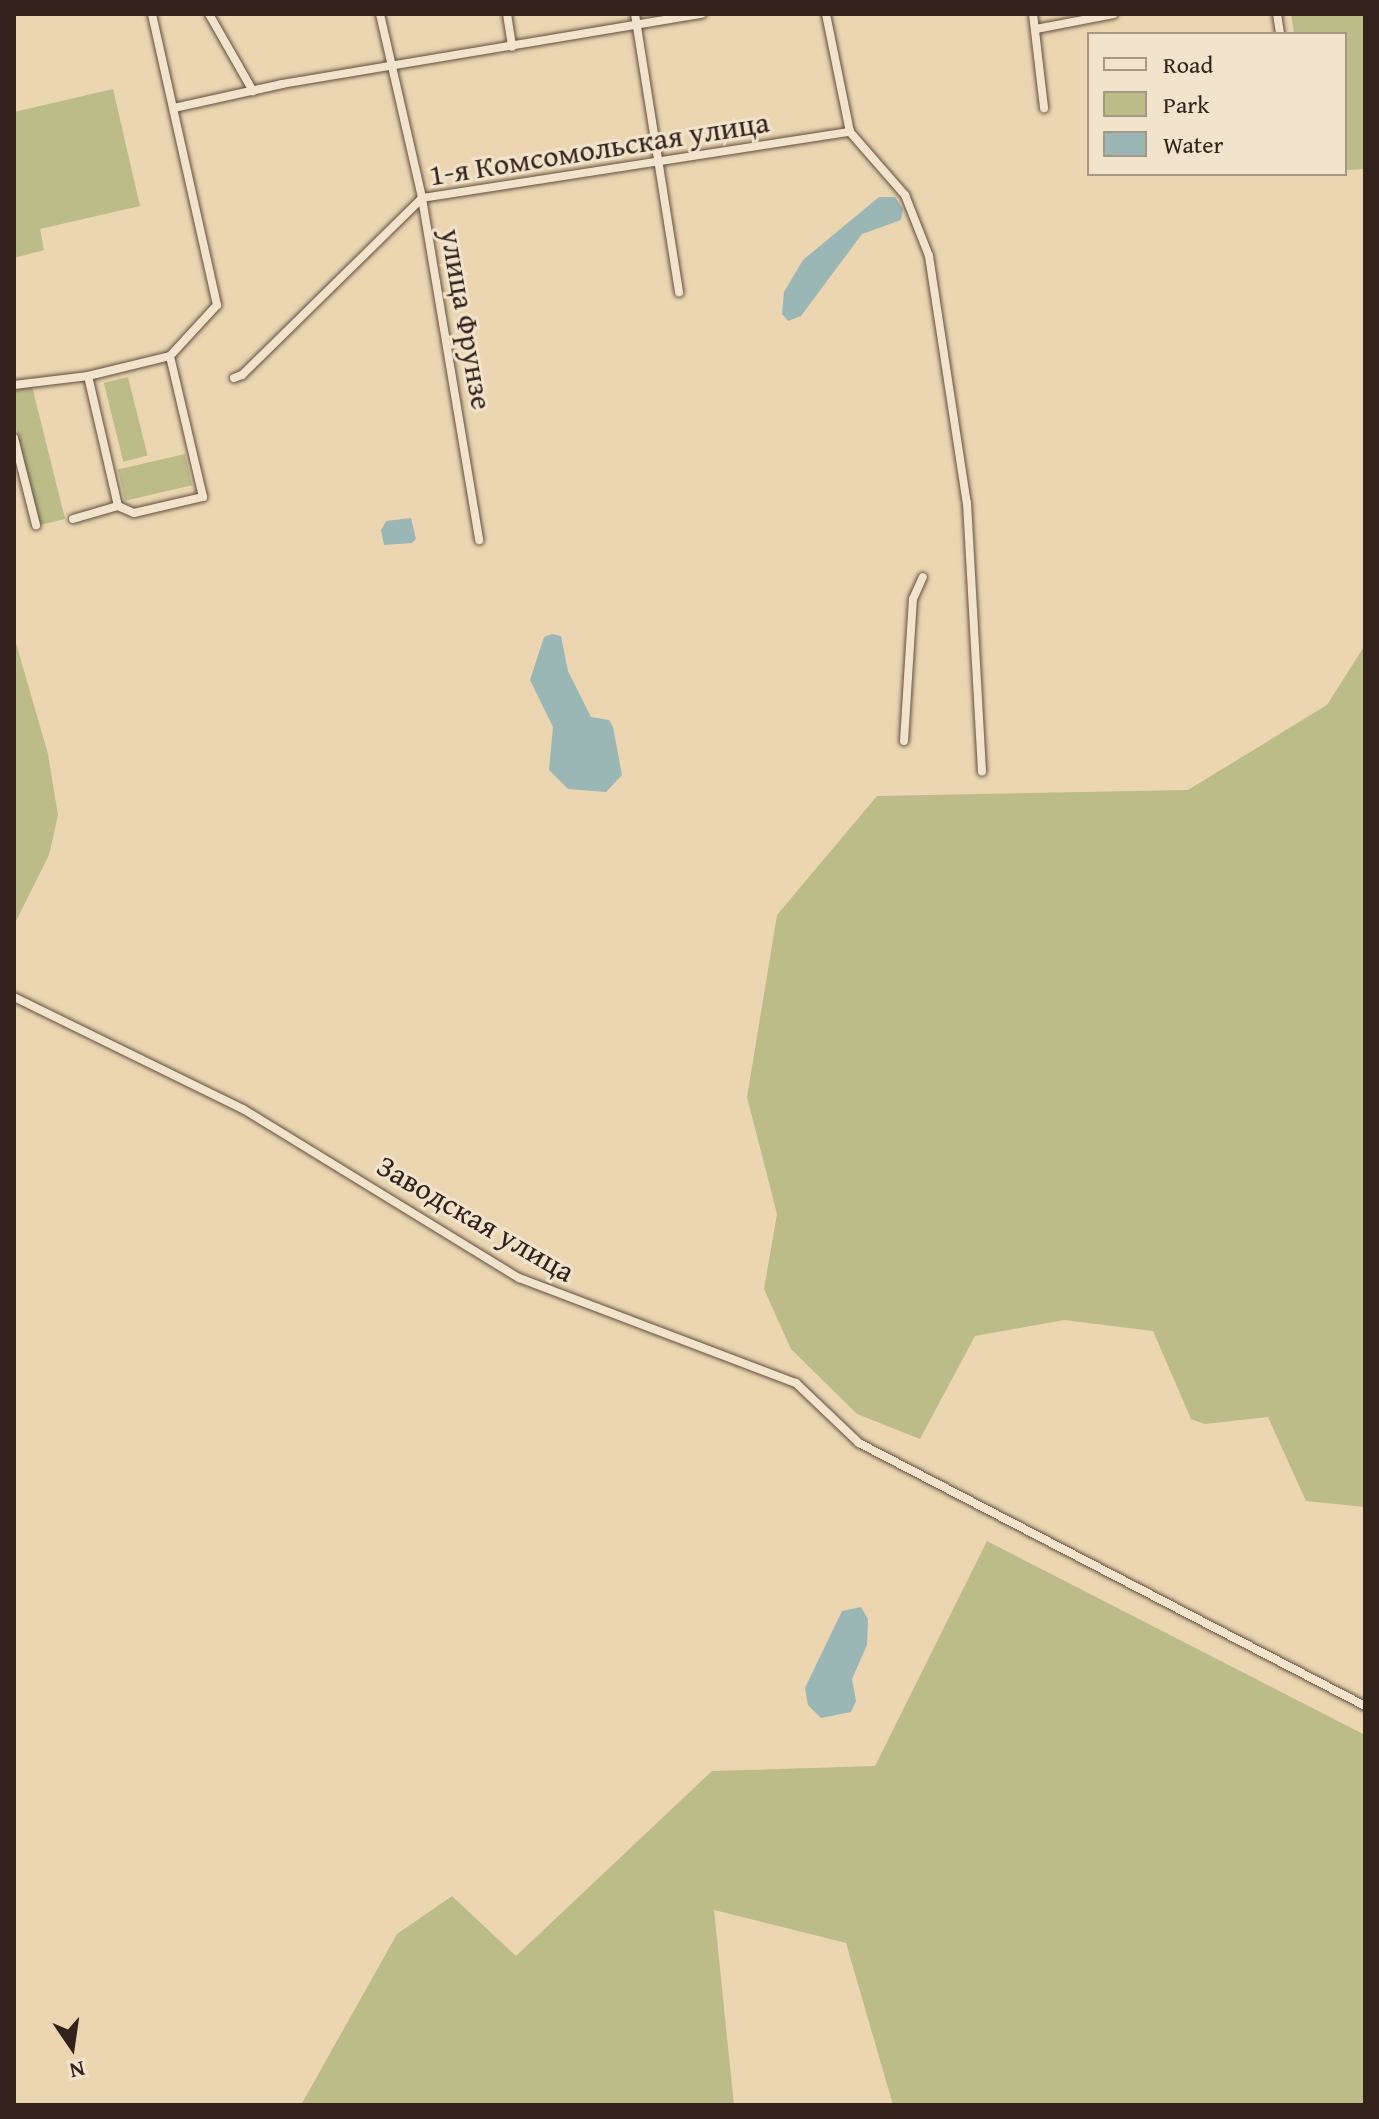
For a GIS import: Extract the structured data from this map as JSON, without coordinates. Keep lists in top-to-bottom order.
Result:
{
  "streets": {
    "street": ["1-я Комсомольская улица", "улица Фрунзе", "Заводская улица"]
  },
  "crossings": [
    ["1-я Комсомольская улица", "улица Фрунзе"]
  ],
  "legend": ["Road", "Park", "Water"],
  "north": "bottom"
}
